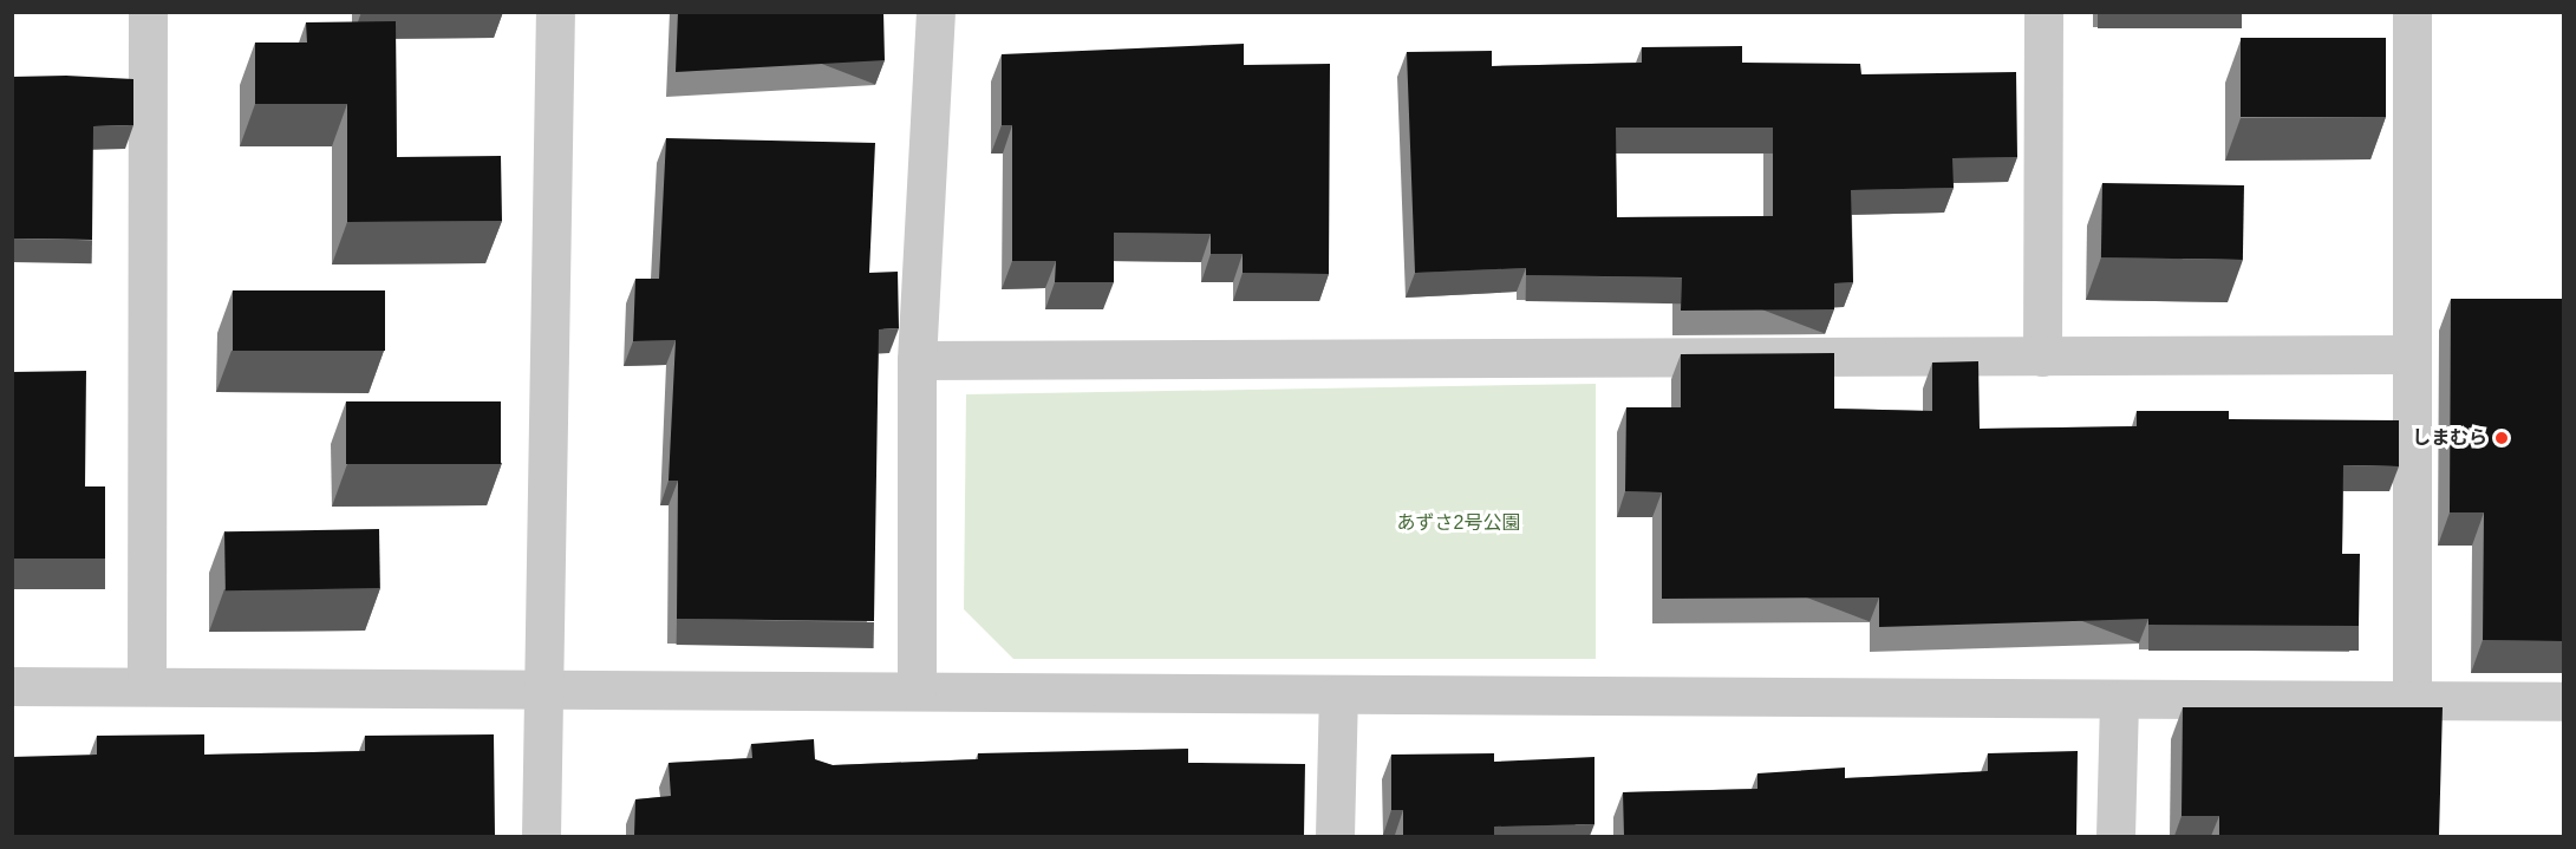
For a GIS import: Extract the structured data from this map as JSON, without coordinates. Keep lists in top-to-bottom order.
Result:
{
  "parks": ["あずさ2号公園"],
  "places": ["しまむら"]
}
